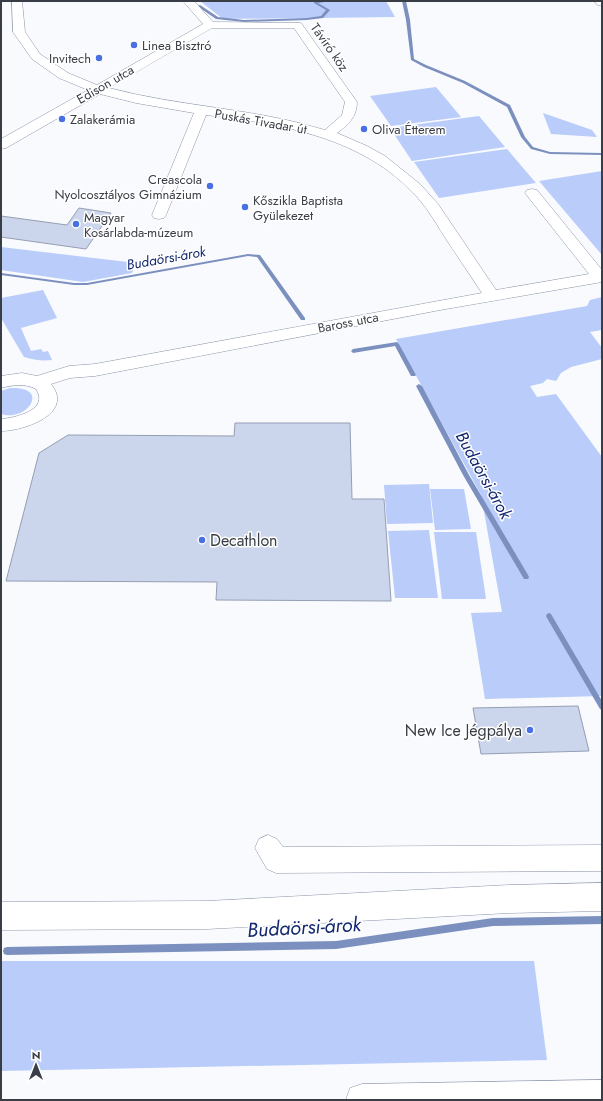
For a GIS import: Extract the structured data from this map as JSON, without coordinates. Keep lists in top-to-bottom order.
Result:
{
  "streets": {
    "street": [
      "Távíró köz",
      "Edison utca",
      "Puskás Tivadar út",
      "Baross utca"
    ]
  },
  "crossings": [
    ["Távíró köz", "Edison utca"],
    ["Távíró köz", "Puskás Tivadar út"],
    ["Edison utca", "Puskás Tivadar út"],
    ["Puskás Tivadar út", "Baross utca"]
  ],
  "water": ["Budaörsi-árok"],
  "places": [
    "Linea Bisztró",
    "Invitech",
    "Zalakerámia",
    "Oliva Étterem",
    "Creascola Nyolcosztályos Gimnázium",
    "Kőszikla Baptista Gyülekezet",
    "Magyar Kosárlabda-múzeum",
    "Decathlon",
    "New Ice Jégpálya"
  ],
  "north": "top"
}
